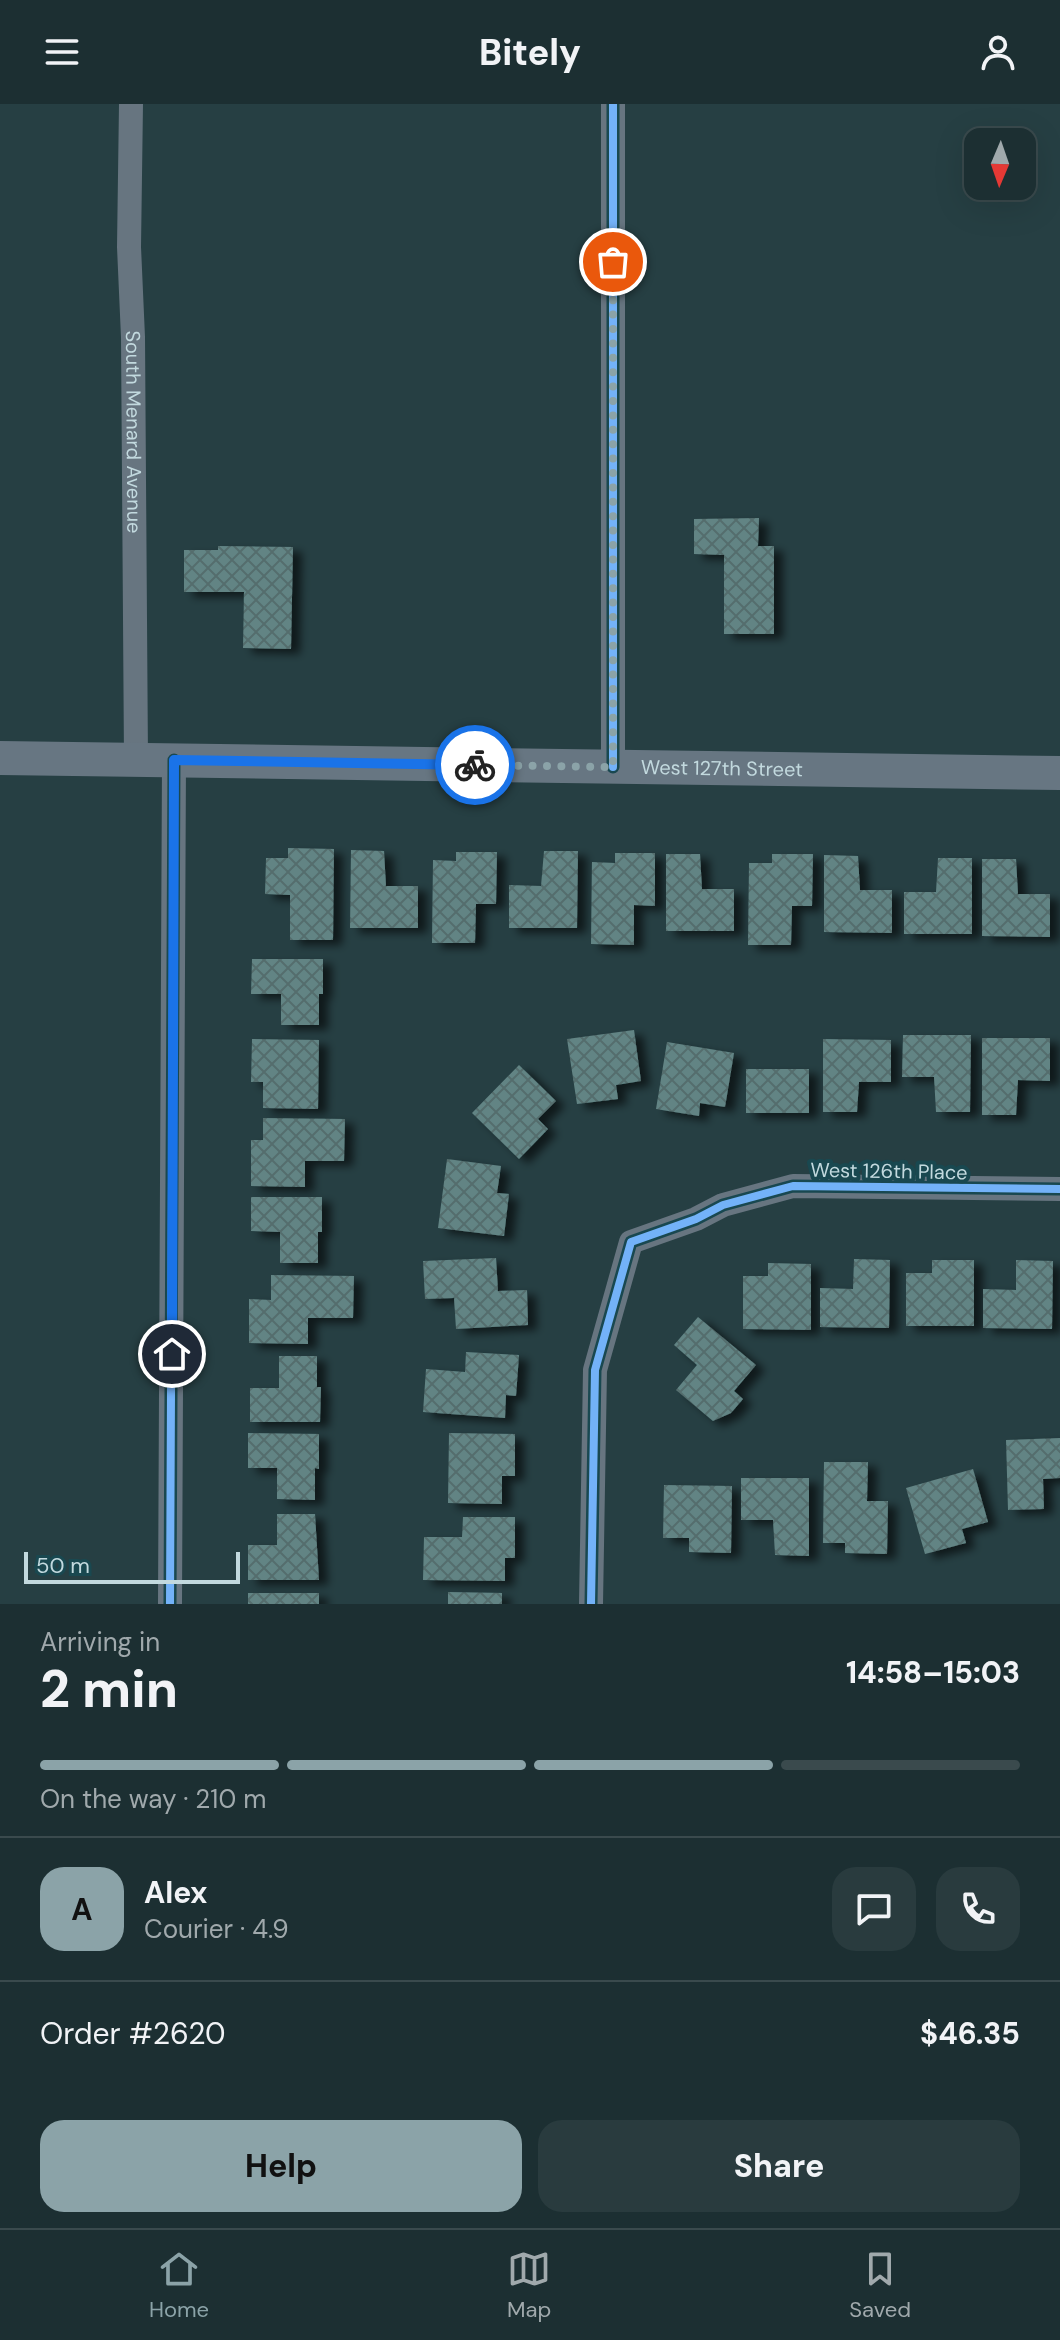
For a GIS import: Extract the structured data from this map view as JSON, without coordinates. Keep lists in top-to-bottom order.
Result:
{
  "streets": {
    "main road": ["West 127th Street"],
    "street": ["South Menard Avenue", "West 126th Place"]
  },
  "crossings": [
    ["South Menard Avenue", "West 127th Street"]
  ],
  "scale_bar": "50 m",
  "north": "bottom",
  "page": {
    "header": "Bitely",
    "scale": "50 m",
    "heading": ["2 min", "Arriving in", "14:58–15:03"],
    "panel": [
      "Alex",
      "Courier · 4.9",
      "Order #2620",
      "$46.35"
    ],
    "bar": "On the way · 210 m",
    "round": "A",
    "buttons": ["Help", "Share"],
    "tabs": ["Home", "Map", "Saved"]
  }
}
